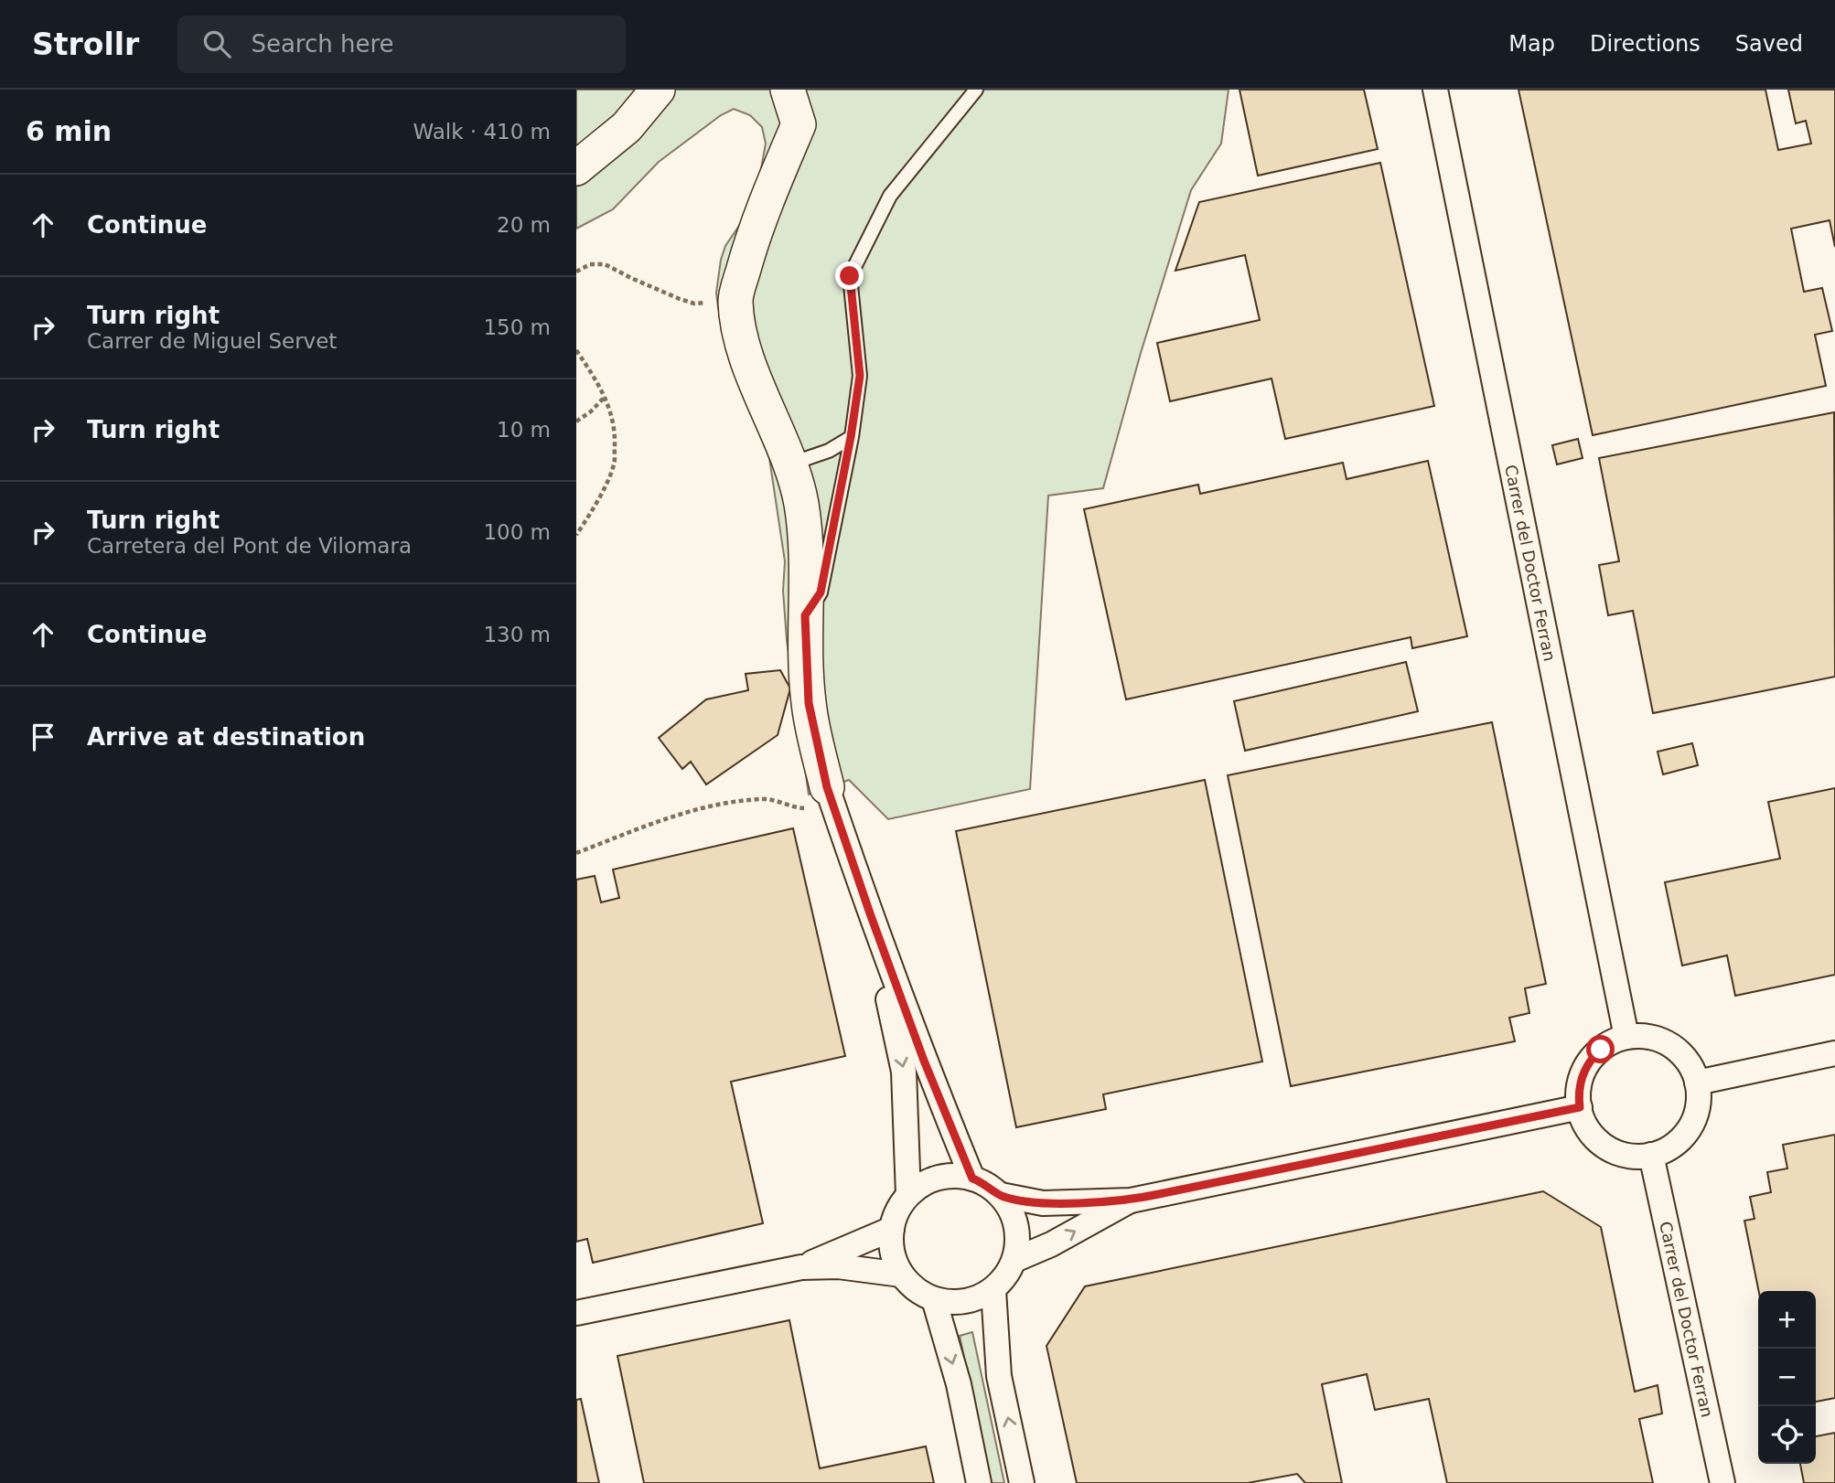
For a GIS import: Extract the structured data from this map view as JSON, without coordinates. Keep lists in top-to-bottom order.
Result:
{
  "streets": {
    "street": ["Carrer del Doctor Ferran"]
  },
  "page": {
    "header": "Strollr",
    "search": "Search here",
    "nav": ["Map", "Directions", "Saved"],
    "heading": ["6 min", "Walk · 410 m"],
    "list": [
      ["Continue", "20 m"],
      ["Turn right", "Carrer de Miguel Servet", "150 m"],
      ["Turn right", "10 m"],
      ["Turn right", "Carretera del Pont de Vilomara", "100 m"],
      ["Continue", "130 m"],
      "Arrive at destination"
    ],
    "map_buttons": ["+", "−"]
  }
}
